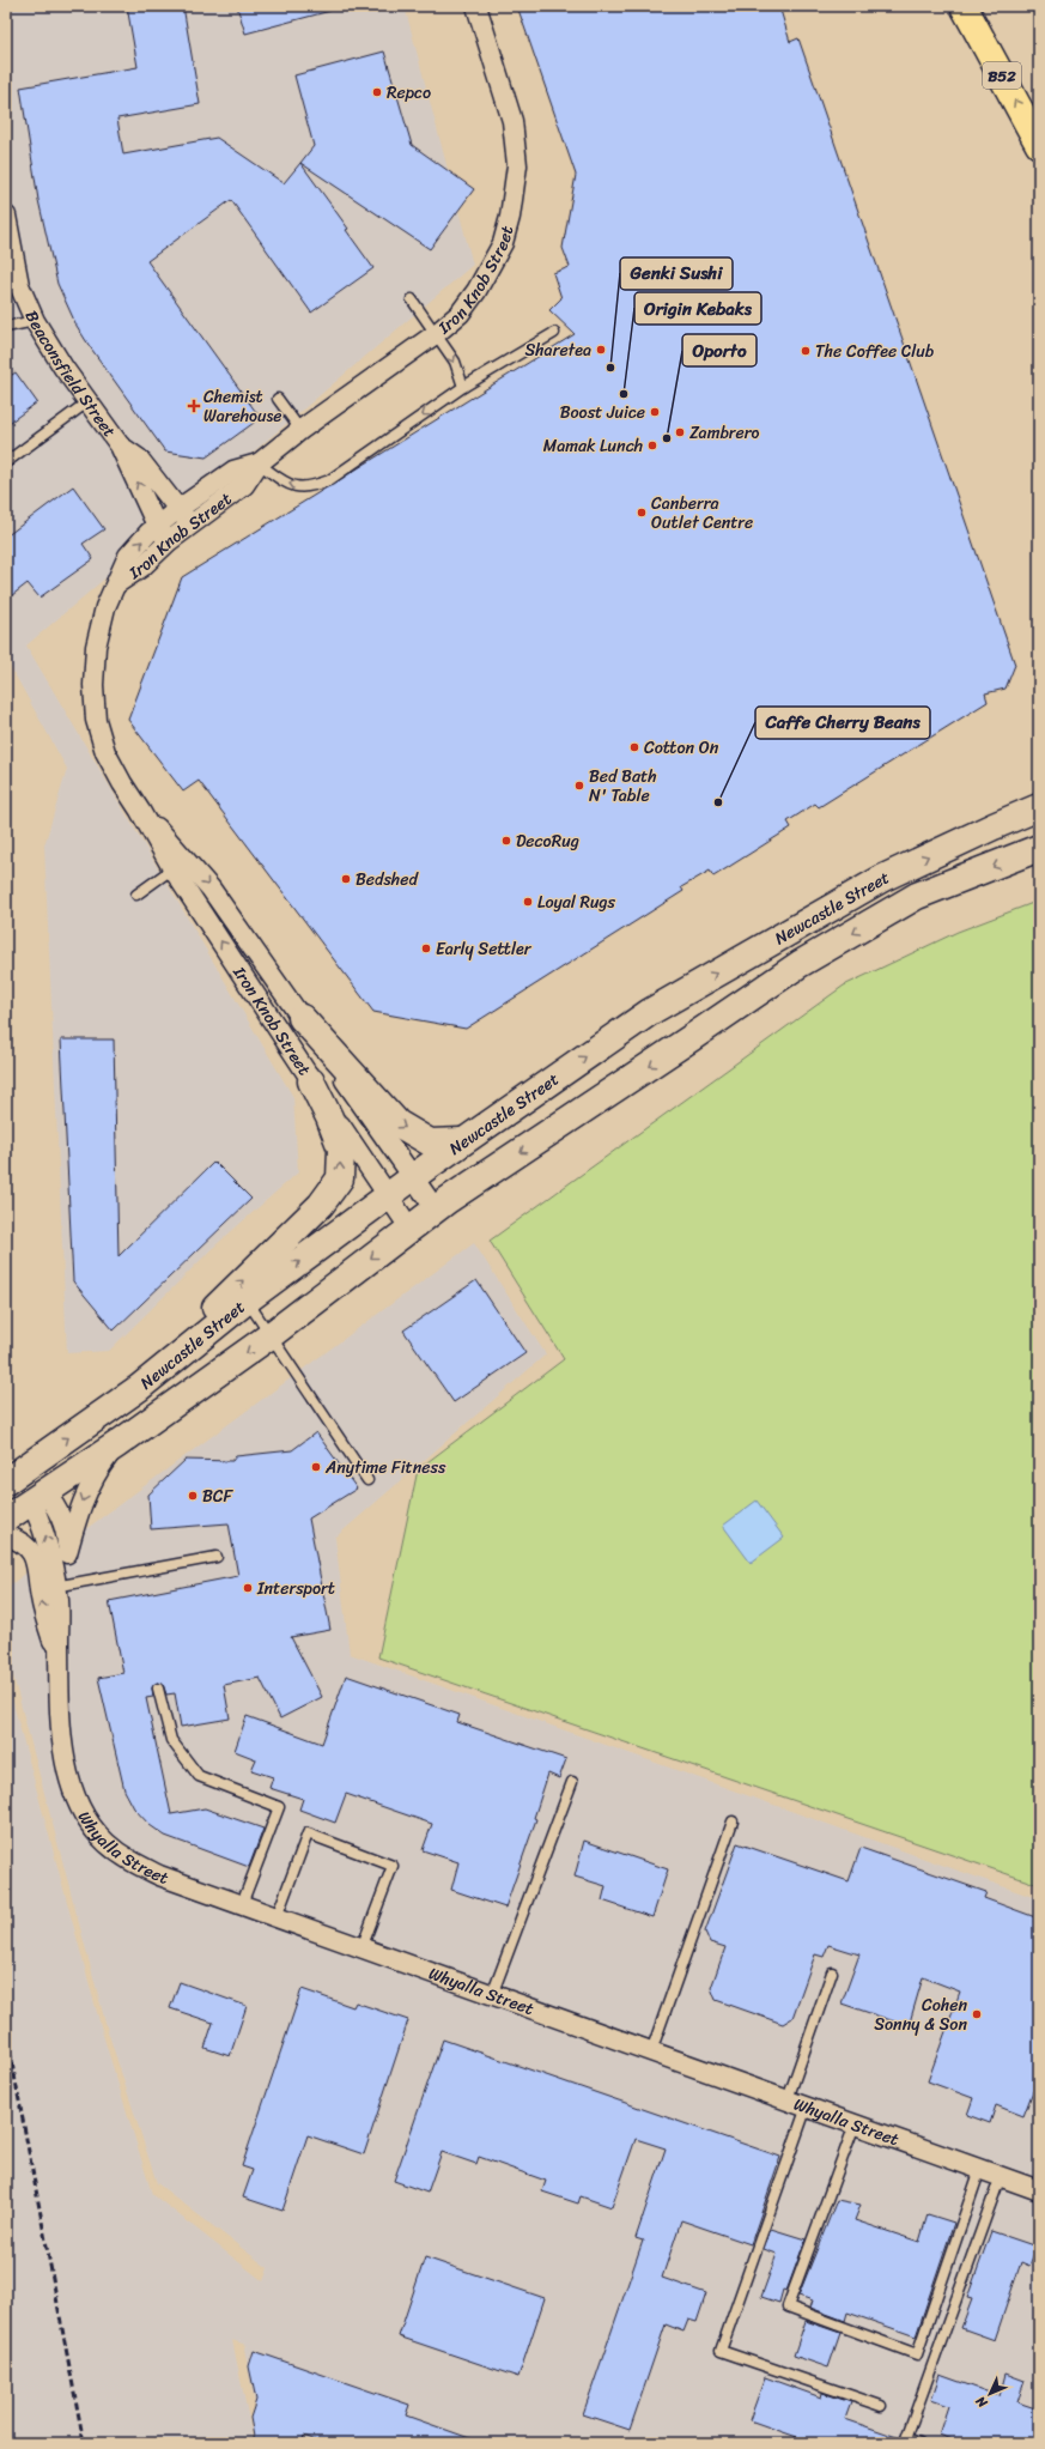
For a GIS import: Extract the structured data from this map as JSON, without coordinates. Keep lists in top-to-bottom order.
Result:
{
  "streets": {
    "highway": ["B52"],
    "main road": ["Newcastle Street", "Whyalla Street"],
    "street": ["Iron Knob Street", "Beaconsfield Street"]
  },
  "crossings": [
    ["Iron Knob Street", "Beaconsfield Street"],
    ["Iron Knob Street", "Newcastle Street"],
    ["Newcastle Street", "Whyalla Street"]
  ],
  "places": {
    "other": [
      "Repco",
      "Sharetea",
      "The Coffee Club",
      "Genki Sushi",
      "Origin Kebaks",
      "Boost Juice",
      "Zambrero",
      "Oporto",
      "Mamak Lunch",
      "Canberra Outlet Centre",
      "Cotton On",
      "Bed Bath N' Table",
      "Caffe Cherry Beans",
      "DecoRug",
      "Bedshed",
      "Loyal Rugs",
      "Early Settler",
      "Anytime Fitness",
      "BCF",
      "Intersport",
      "Cohen Sonny & Son"
    ],
    "health": ["Chemist Warehouse"]
  },
  "north": "bottom left"
}
